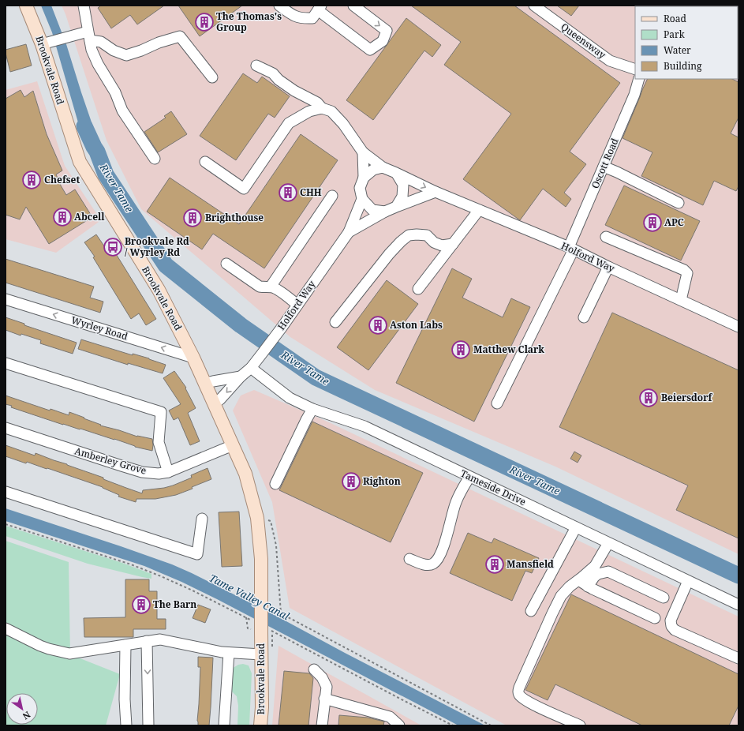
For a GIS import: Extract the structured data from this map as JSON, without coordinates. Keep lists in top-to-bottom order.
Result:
{
  "streets": {
    "main road": ["Brookvale Road"],
    "street": [
      "Queensway",
      "Oscott Road",
      "Holford Way",
      "Wyrley Road",
      "Amberley Grove",
      "Tameside Drive"
    ]
  },
  "crossings": [
    ["Brookvale Road", "Holford Way"],
    ["Brookvale Road", "Wyrley Road"],
    ["Brookvale Road", "Amberley Grove"],
    ["Oscott Road", "Holford Way"],
    ["Holford Way", "Tameside Drive"]
  ],
  "one_way": ["Wyrley Road"],
  "water": ["River Tame", "Tame Valley Canal"],
  "places": {
    "building": [
      "The Thomas's Group",
      "Chefset",
      "CHH",
      "Abcell",
      "Brighthouse",
      "APC",
      "Aston Labs",
      "Matthew Clark",
      "Beiersdorf",
      "Righton",
      "Mansfield",
      "The Barn"
    ],
    "bus stop": ["Brookvale Rd / Wyrley Rd"]
  },
  "legend": [
    "Road",
    "Park",
    "Water",
    "Building"
  ],
  "north": "bottom right"
}
